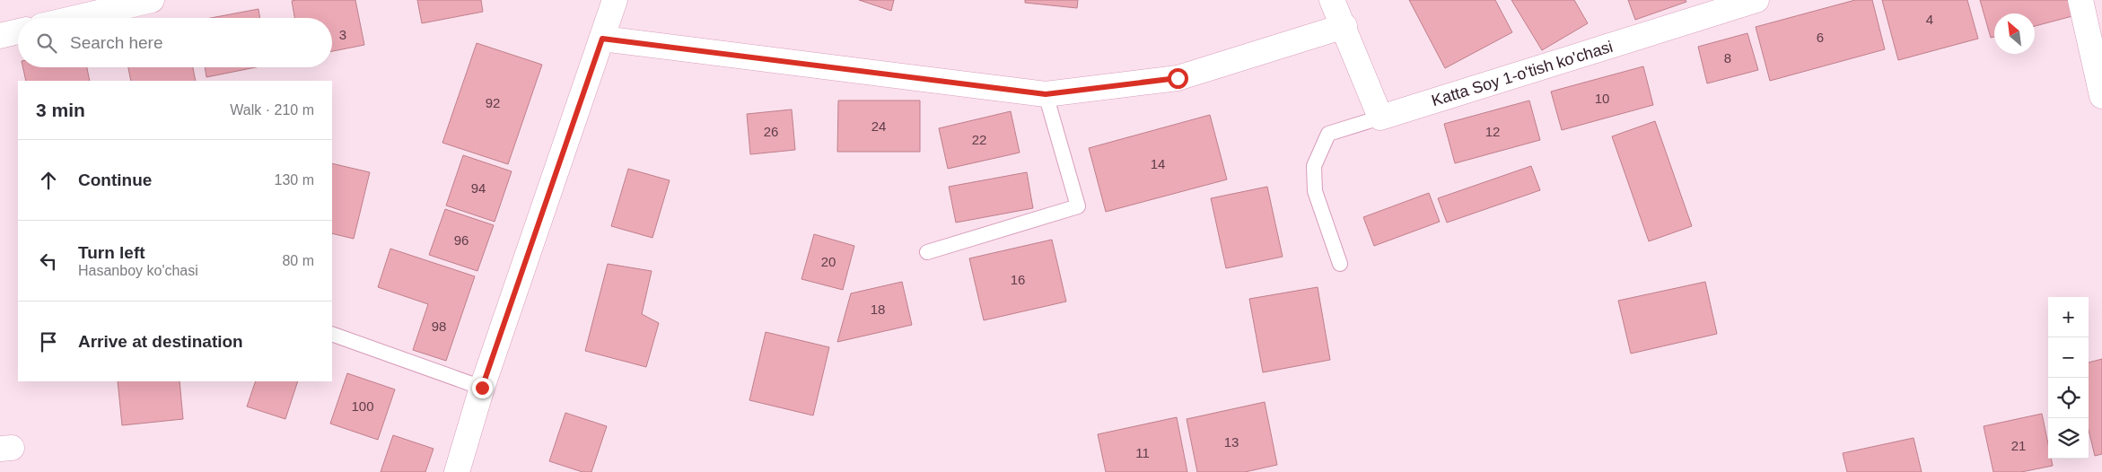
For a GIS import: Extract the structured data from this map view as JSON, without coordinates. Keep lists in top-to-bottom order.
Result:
{
  "streets": {
    "street": ["Katta Soy 1-o'tish ko'chasi"]
  },
  "house_numbers": [
    "4",
    "3",
    "6",
    "8",
    "10",
    "92",
    "24",
    "26",
    "12",
    "22",
    "14",
    "94",
    "96",
    "20",
    "16",
    "18",
    "98",
    "100",
    "13",
    "21",
    "11"
  ],
  "north": "top left",
  "page": {
    "search": "Search here",
    "heading": ["3 min", "Walk · 210 m"],
    "list": [
      ["Continue", "130 m"],
      ["Turn left", "Hasanboy ko'chasi", "80 m"],
      "Arrive at destination"
    ],
    "map_buttons": ["+", "−"]
  }
}
